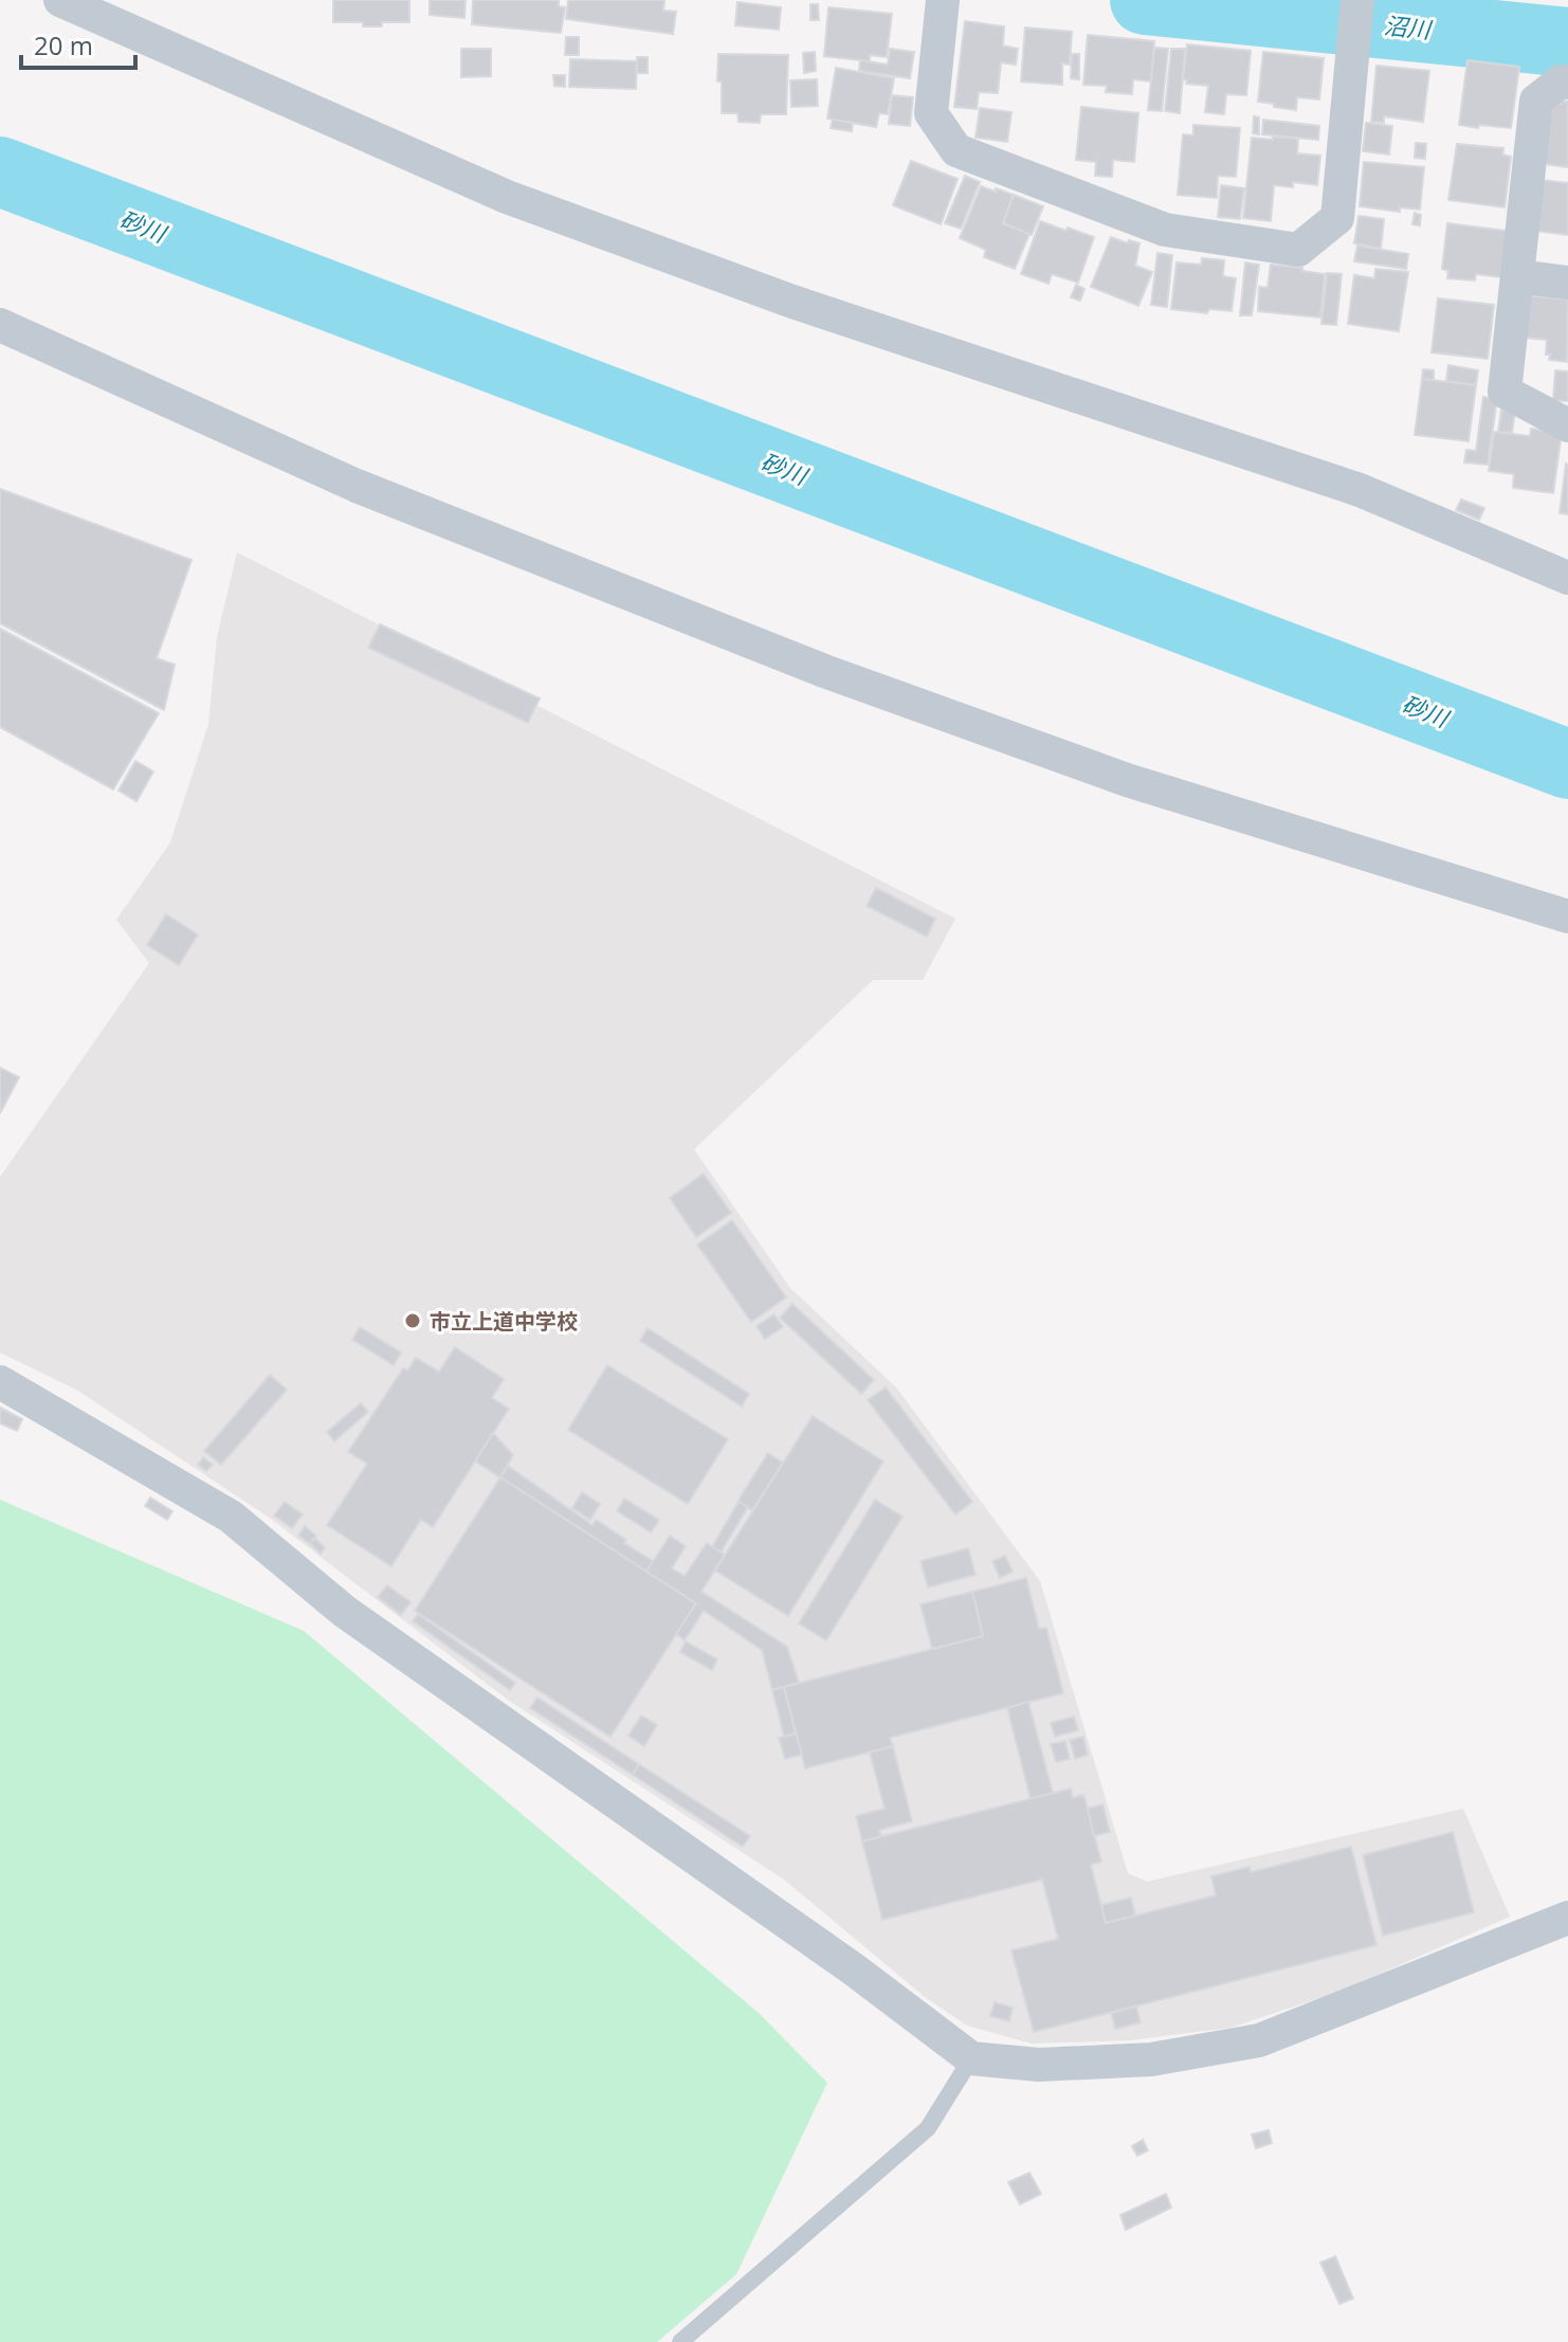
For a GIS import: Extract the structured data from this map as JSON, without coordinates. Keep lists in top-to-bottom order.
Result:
{
  "water": ["沼川", "砂川"],
  "places": ["市立上道中学校"],
  "scale_bar": "20 m"
}
